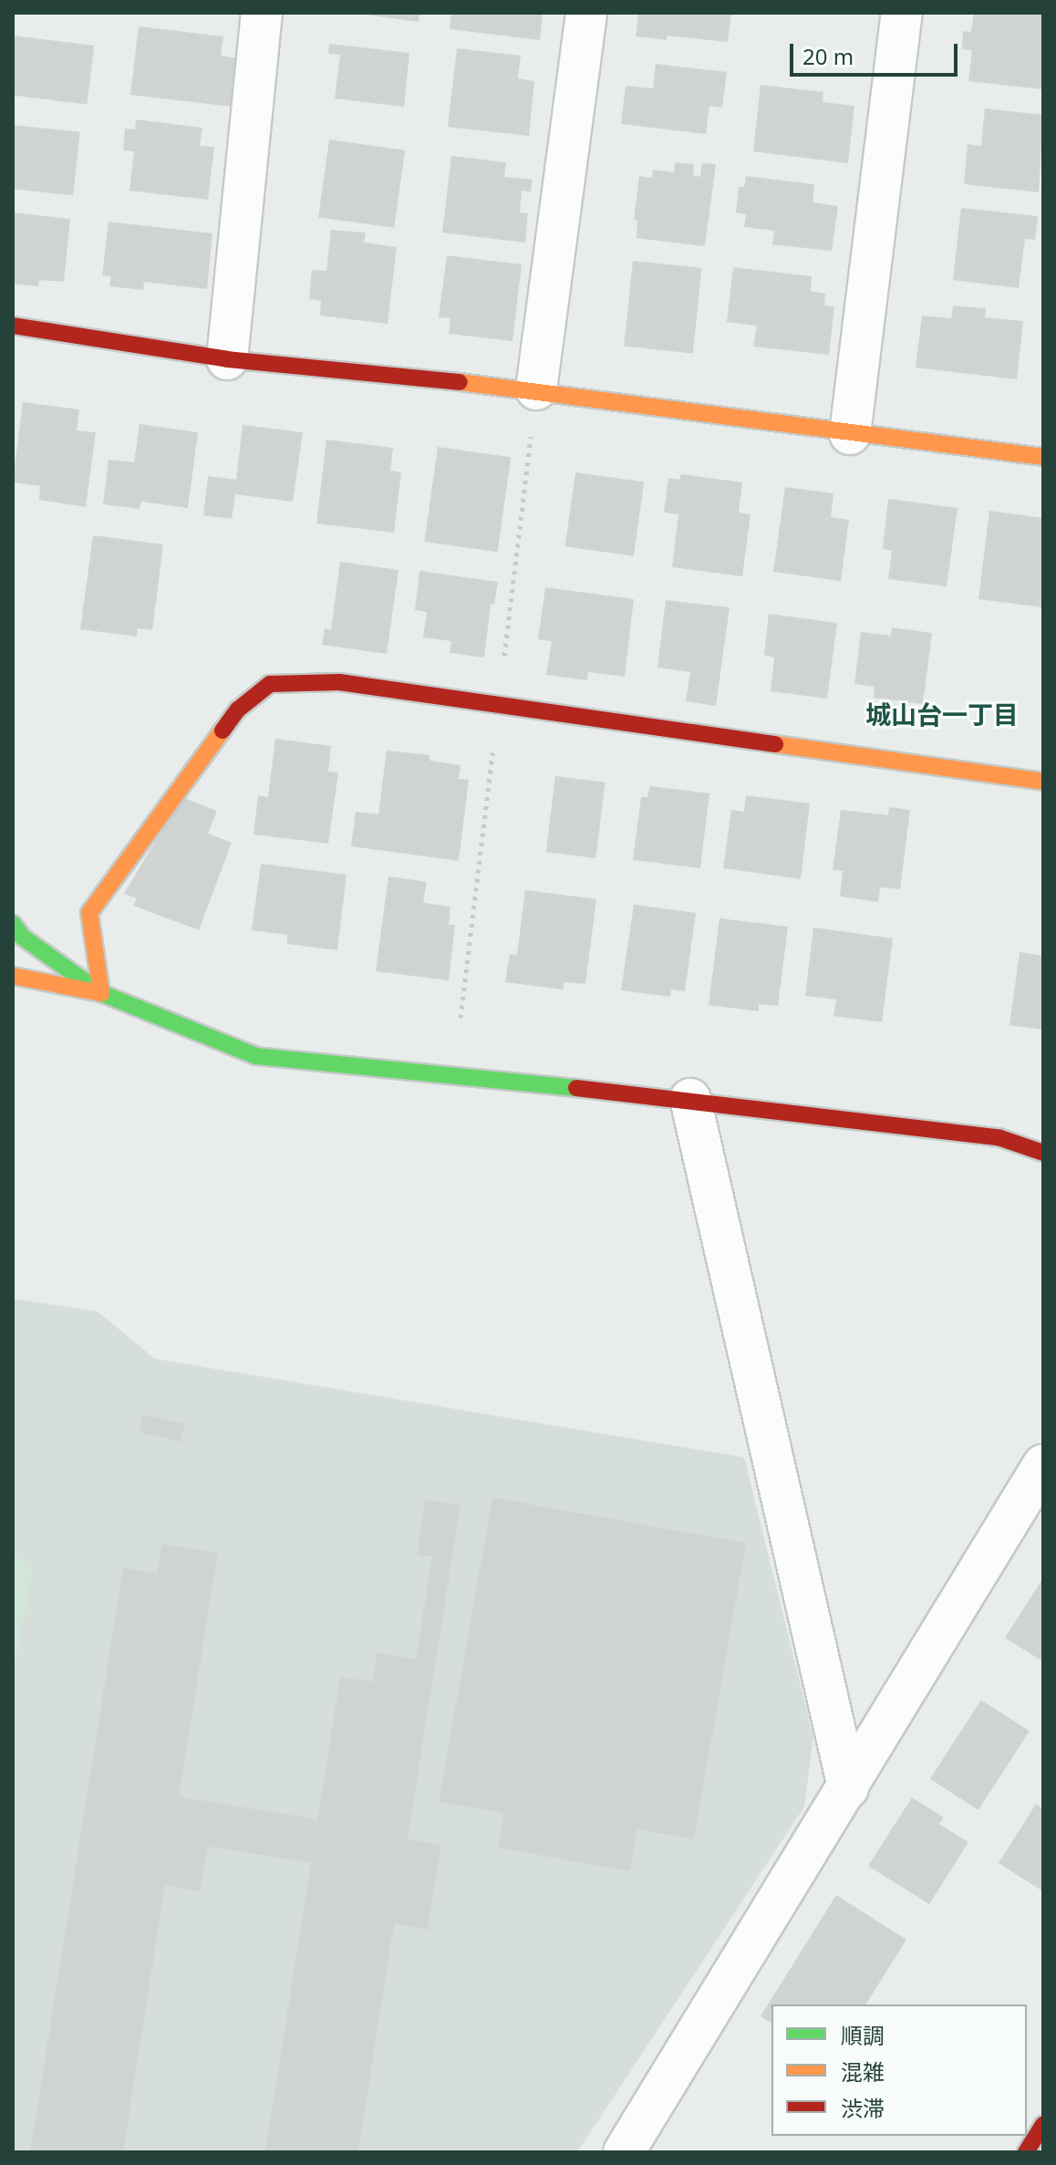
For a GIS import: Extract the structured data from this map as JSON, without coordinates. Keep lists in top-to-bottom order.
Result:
{
  "districts": ["城山台一丁目"],
  "legend": ["順調", "混雑", "渋滞"],
  "scale_bar": "20 m"
}
